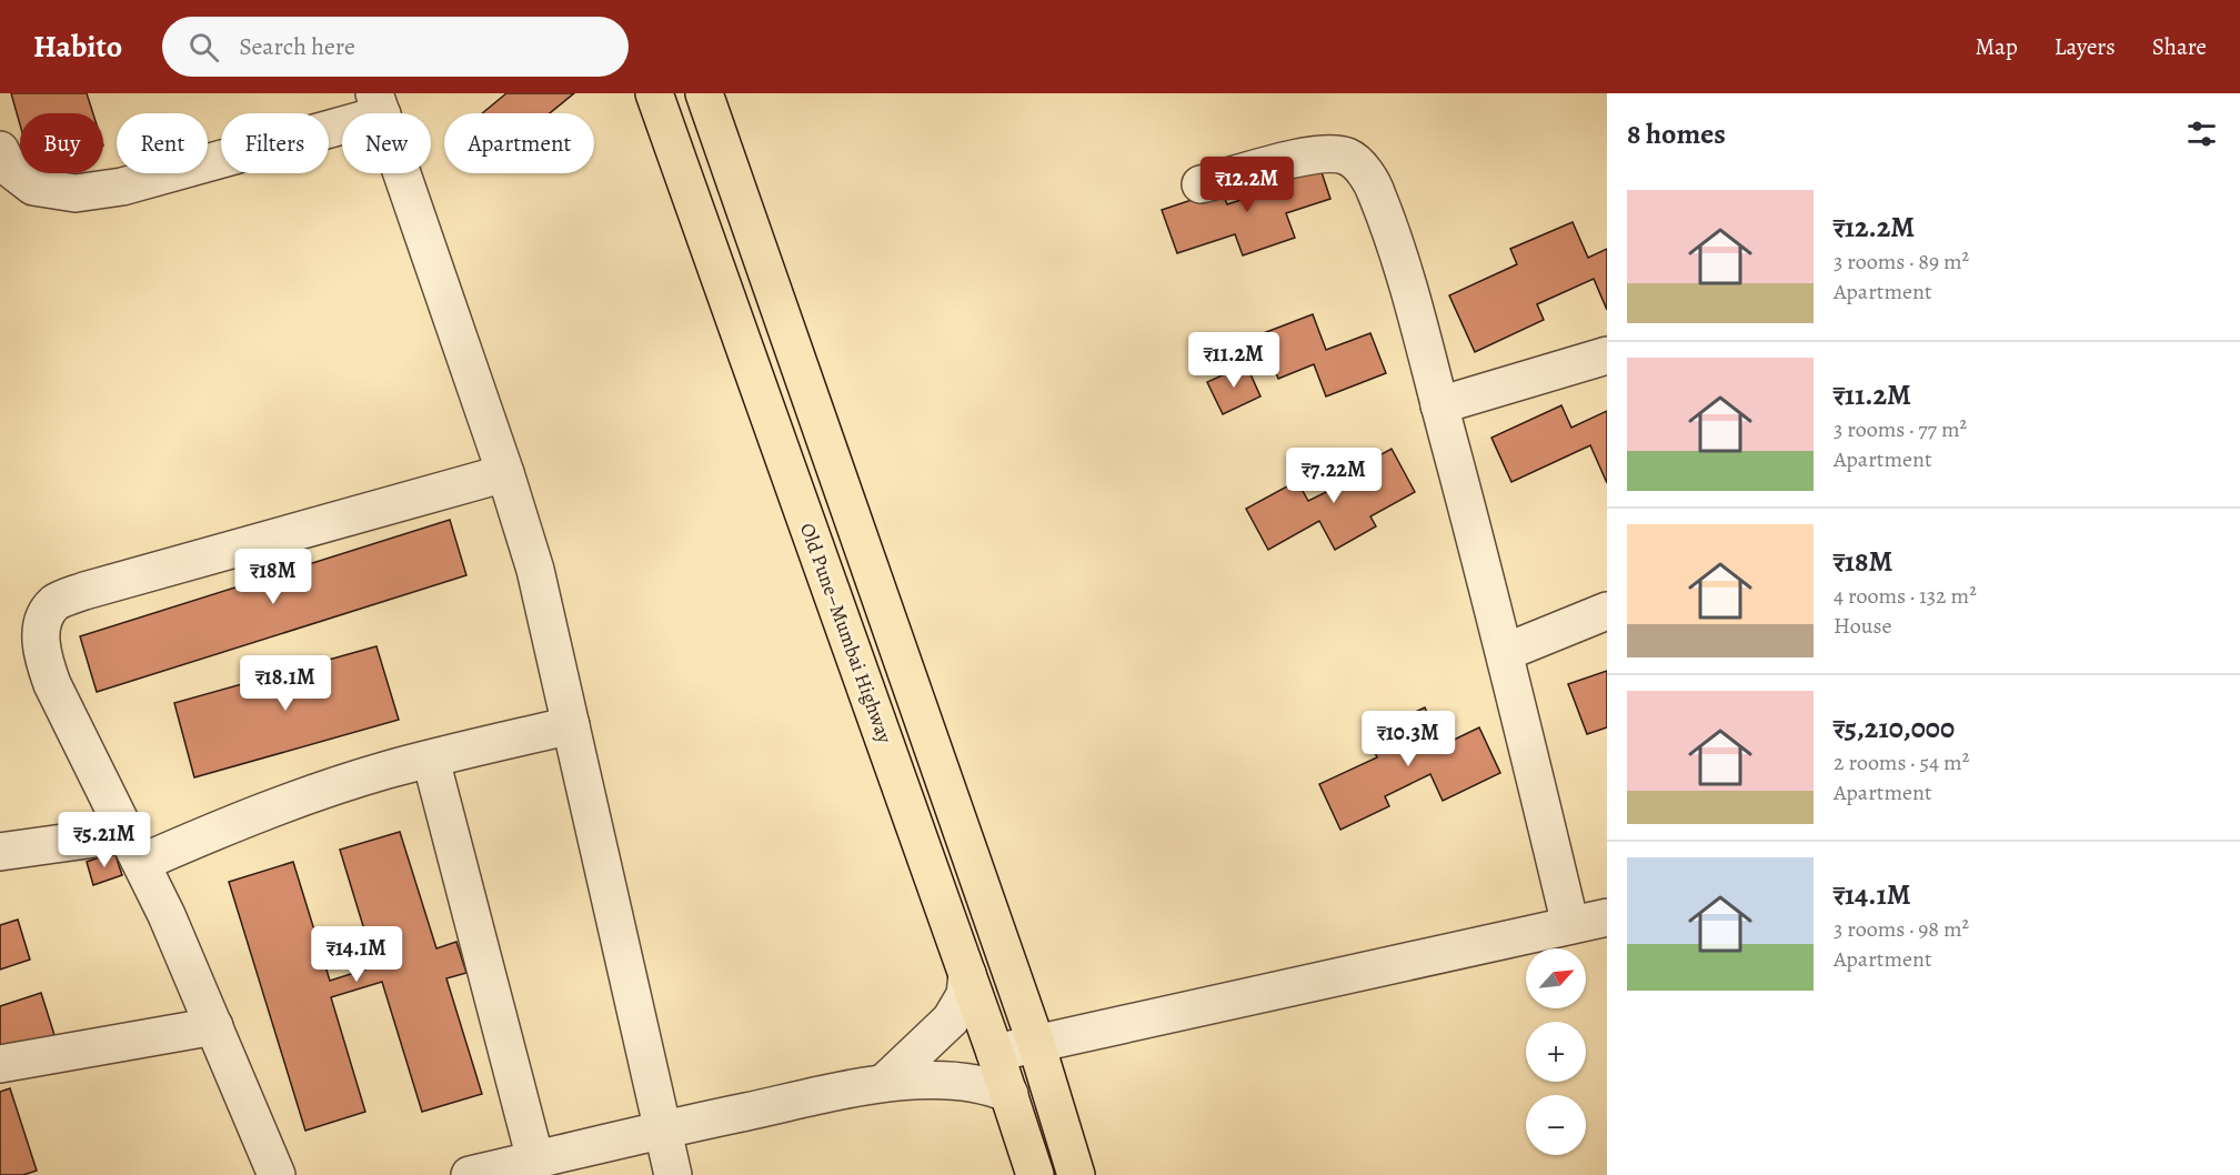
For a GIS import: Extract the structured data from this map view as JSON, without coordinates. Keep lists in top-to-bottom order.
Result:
{
  "streets": {
    "highway": ["Old Pune–Mumbai Highway"]
  },
  "north": "top right",
  "page": {
    "header": "Habito",
    "search": "Search here",
    "nav": ["Map", "Layers", "Share"],
    "heading": "8 homes",
    "chip": [
      "Buy",
      "Rent",
      "Filters",
      "New",
      "Apartment"
    ],
    "price": [
      "₹12.2M",
      "₹11.2M",
      "₹7.22M",
      "₹18M",
      "₹18.1M",
      "₹10.3M",
      "₹5.21M",
      "₹14.1M"
    ],
    "list": [
      {
        "name": "₹12.2M",
        "note": "3 rooms · 89 m² · Apartment"
      },
      {
        "name": "₹11.2M",
        "note": "3 rooms · 77 m² · Apartment"
      },
      {
        "name": "₹18M",
        "note": "4 rooms · 132 m² · House"
      },
      {
        "name": "₹5,210,000",
        "note": "2 rooms · 54 m² · Apartment"
      },
      {
        "name": "₹14.1M",
        "note": "3 rooms · 98 m² · Apartment"
      }
    ],
    "map_buttons": ["+", "−"]
  }
}
